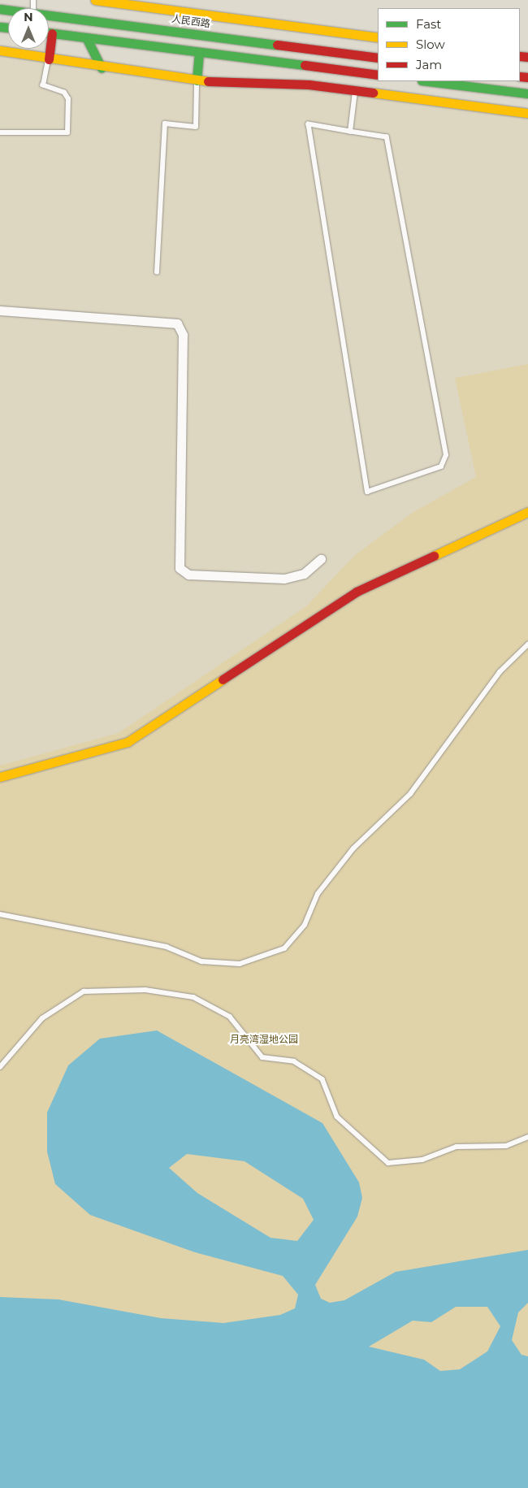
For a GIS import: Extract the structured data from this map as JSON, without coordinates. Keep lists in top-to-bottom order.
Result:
{
  "streets": {
    "street": ["人民西路"]
  },
  "parks": ["月亮湾湿地公园"],
  "legend": ["Fast", "Slow", "Jam"],
  "north": "top"
}
